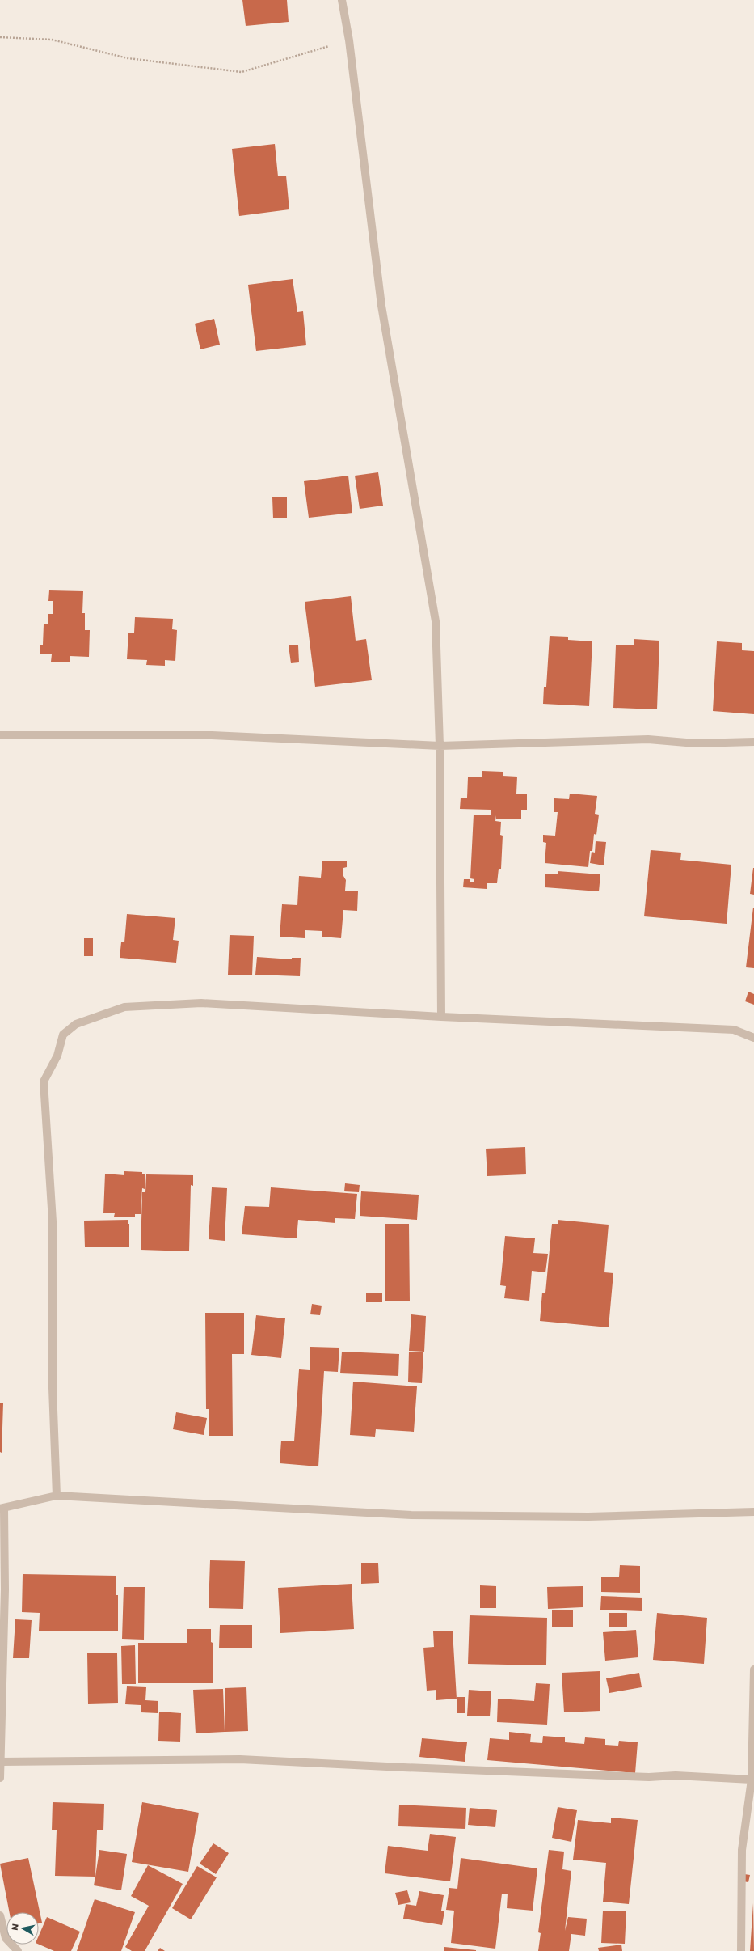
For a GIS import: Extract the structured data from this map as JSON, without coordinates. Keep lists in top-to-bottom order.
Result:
{
  "north": "left"
}
